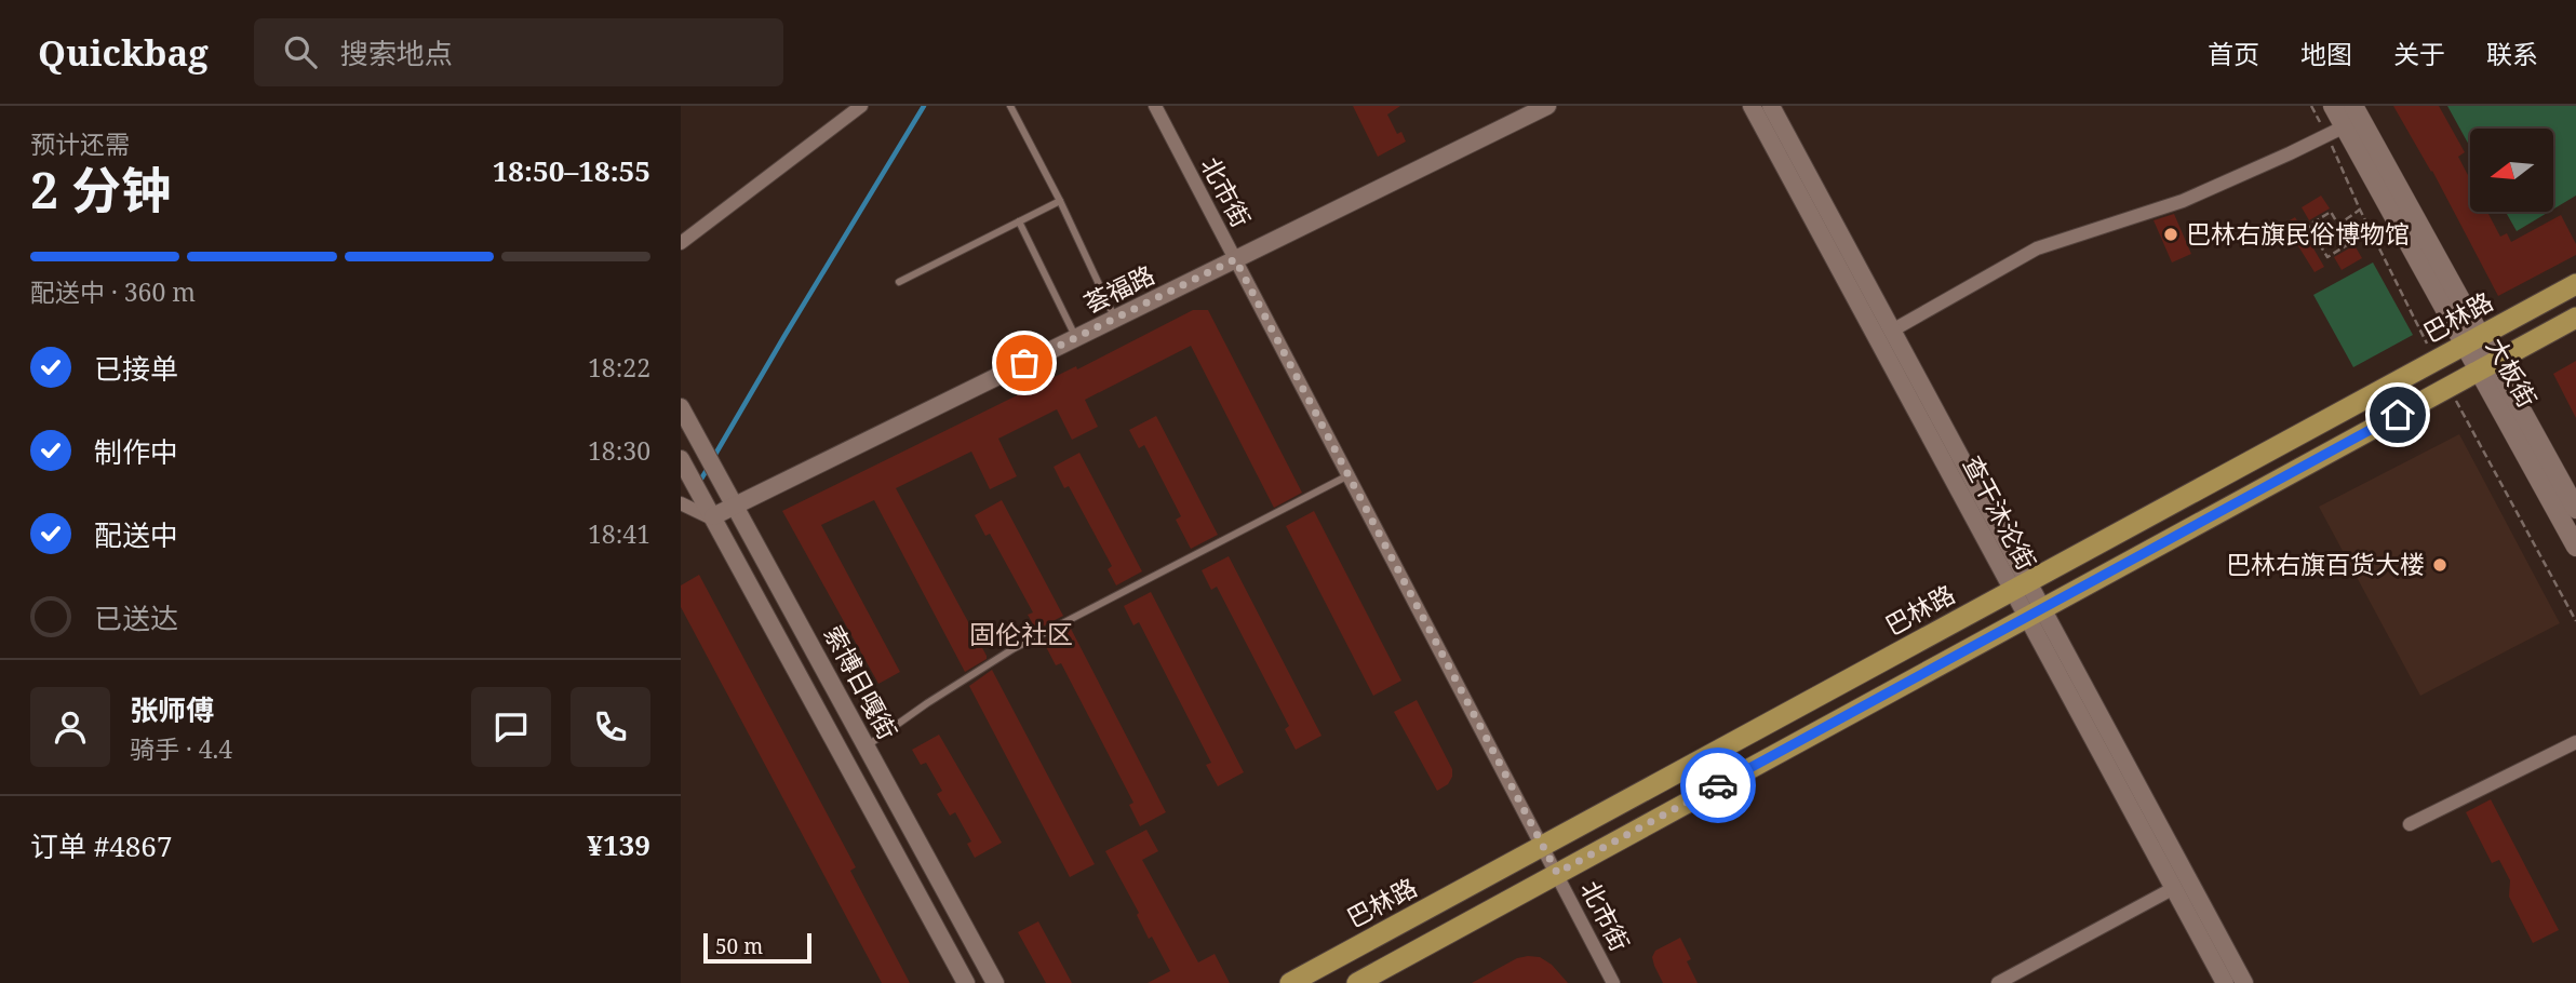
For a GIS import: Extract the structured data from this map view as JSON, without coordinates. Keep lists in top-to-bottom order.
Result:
{
  "streets": {
    "main road": ["巴林路", "大板街"],
    "street": [
      "北市街",
      "荟福路",
      "查干沐沦街",
      "索博日嘎街"
    ]
  },
  "crossings": [
    ["北市街", "荟福路"],
    ["北市街", "巴林路"],
    ["荟福路", "索博日嘎街"],
    ["巴林路", "大板街"],
    ["巴林路", "查干沐沦街"]
  ],
  "districts": ["固伦社区"],
  "places": ["巴林右旗民俗博物馆", "巴林右旗百货大楼"],
  "scale_bar": "50 m",
  "north": "left",
  "page": {
    "header": "Quickbag",
    "search": "搜索地点",
    "nav": [
      "首页",
      "地图",
      "关于",
      "联系"
    ],
    "heading": ["2 分钟", "预计还需", "18:50–18:55"],
    "panel": [
      "张师傅",
      "骑手 · 4.4",
      "订单 #4867",
      "¥139"
    ],
    "bar": "配送中 · 360 m",
    "list": [
      ["已接单", "18:22"],
      ["制作中", "18:30"],
      ["配送中", "18:41"],
      "已送达"
    ],
    "scale": "50 m"
  }
}
